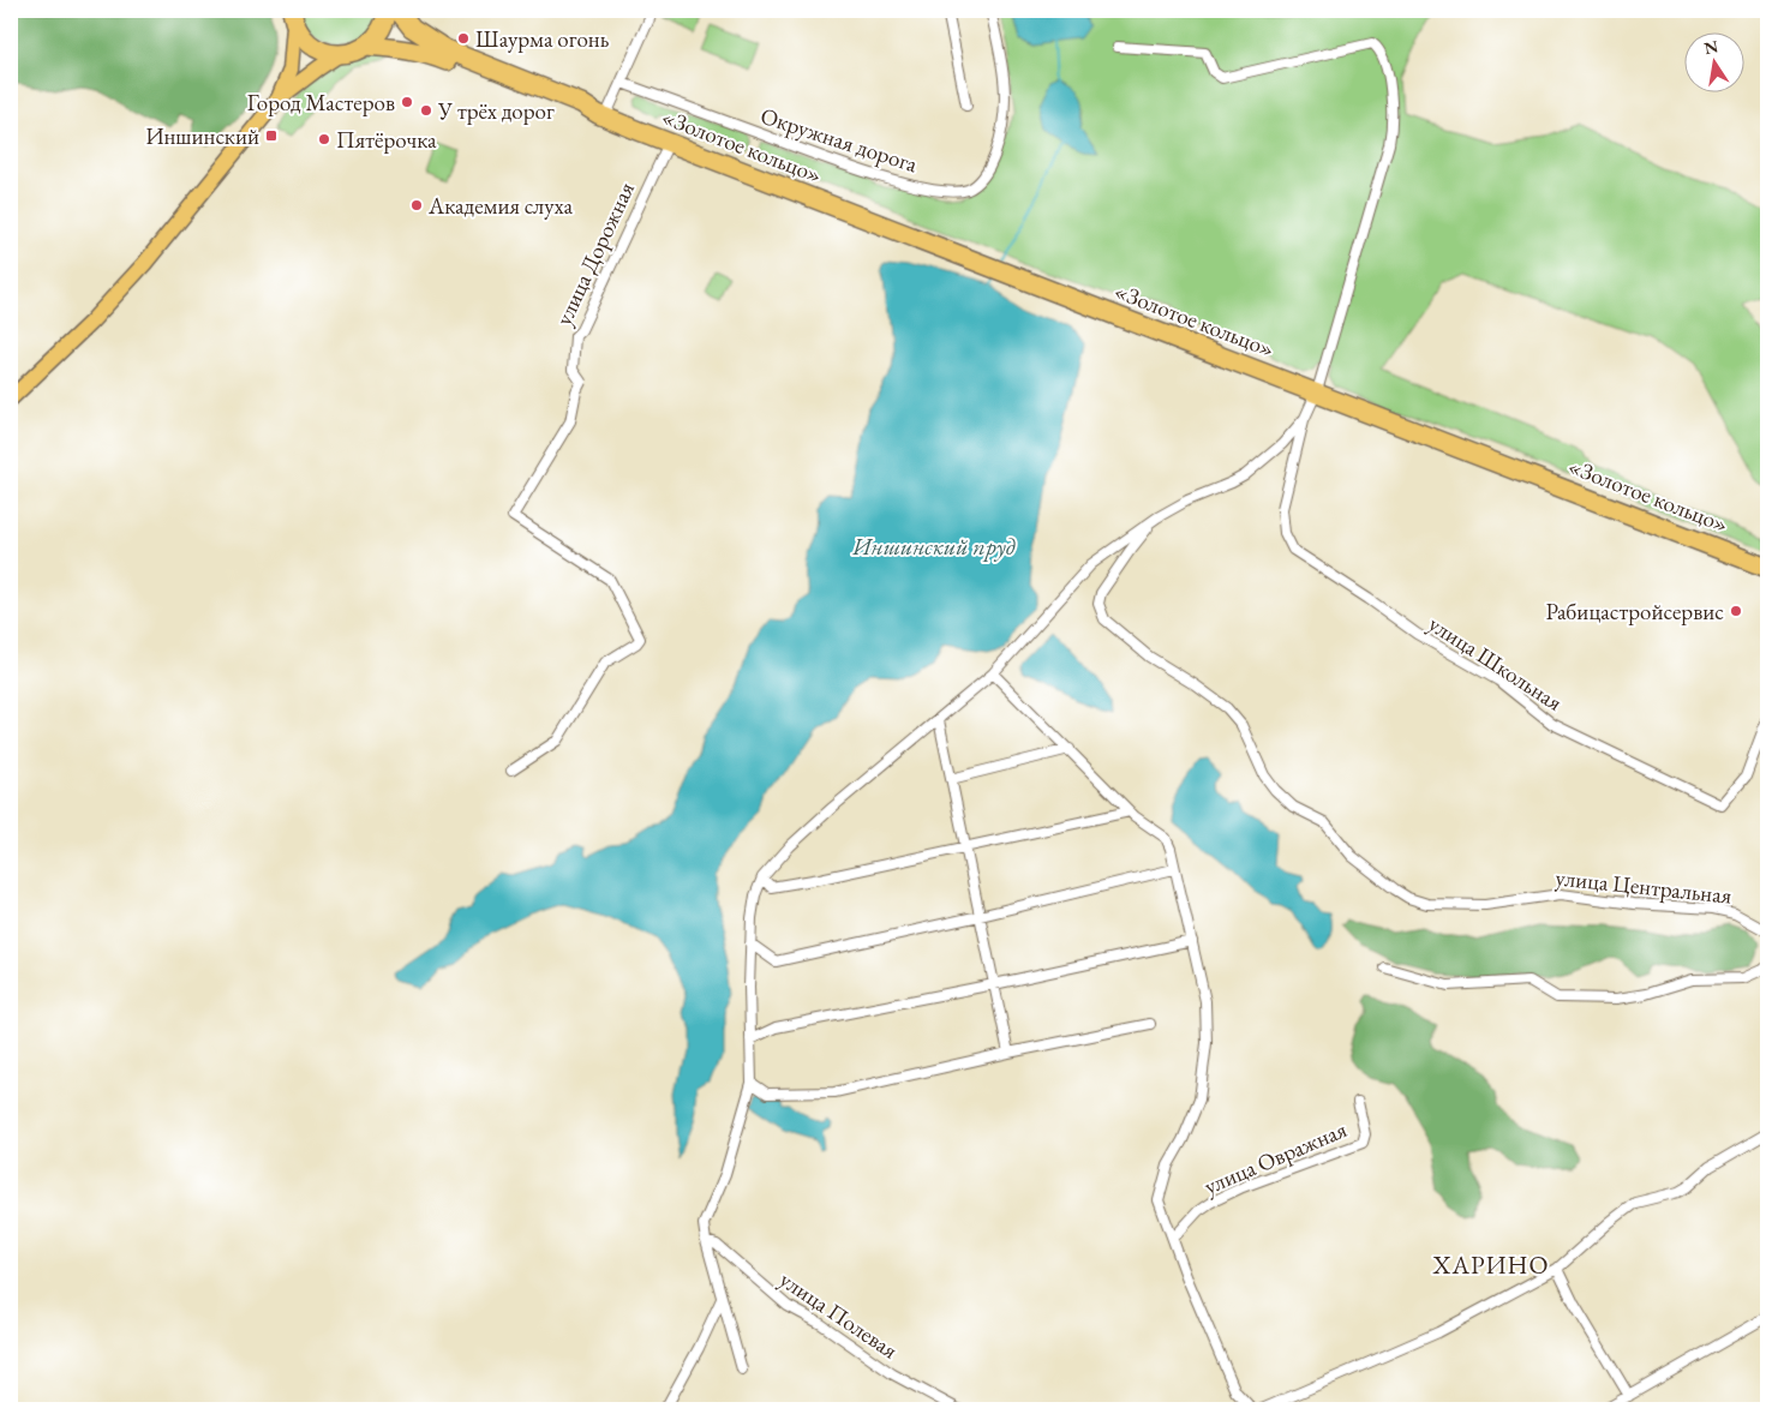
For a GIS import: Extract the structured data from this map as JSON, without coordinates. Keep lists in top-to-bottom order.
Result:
{
  "streets": {
    "highway": ["«Золотое кольцо»"],
    "street": [
      "Окружная дорога",
      "улица Дорожная",
      "улица Школьная",
      "улица Центральная",
      "улица Овражная",
      "улица Полевая"
    ]
  },
  "crossings": [
    ["«Золотое кольцо»", "улица Дорожная"]
  ],
  "districts": ["ХАРИНО"],
  "water": ["Иншинский пруд"],
  "places": {
    "other": [
      "Шаурма огонь",
      "Город Мастеров",
      "У трёх дорог",
      "Пятёрочка",
      "Академия слуха",
      "Рабицастройсервис"
    ],
    "transit": ["Иншинский"]
  },
  "north": "top"
}
